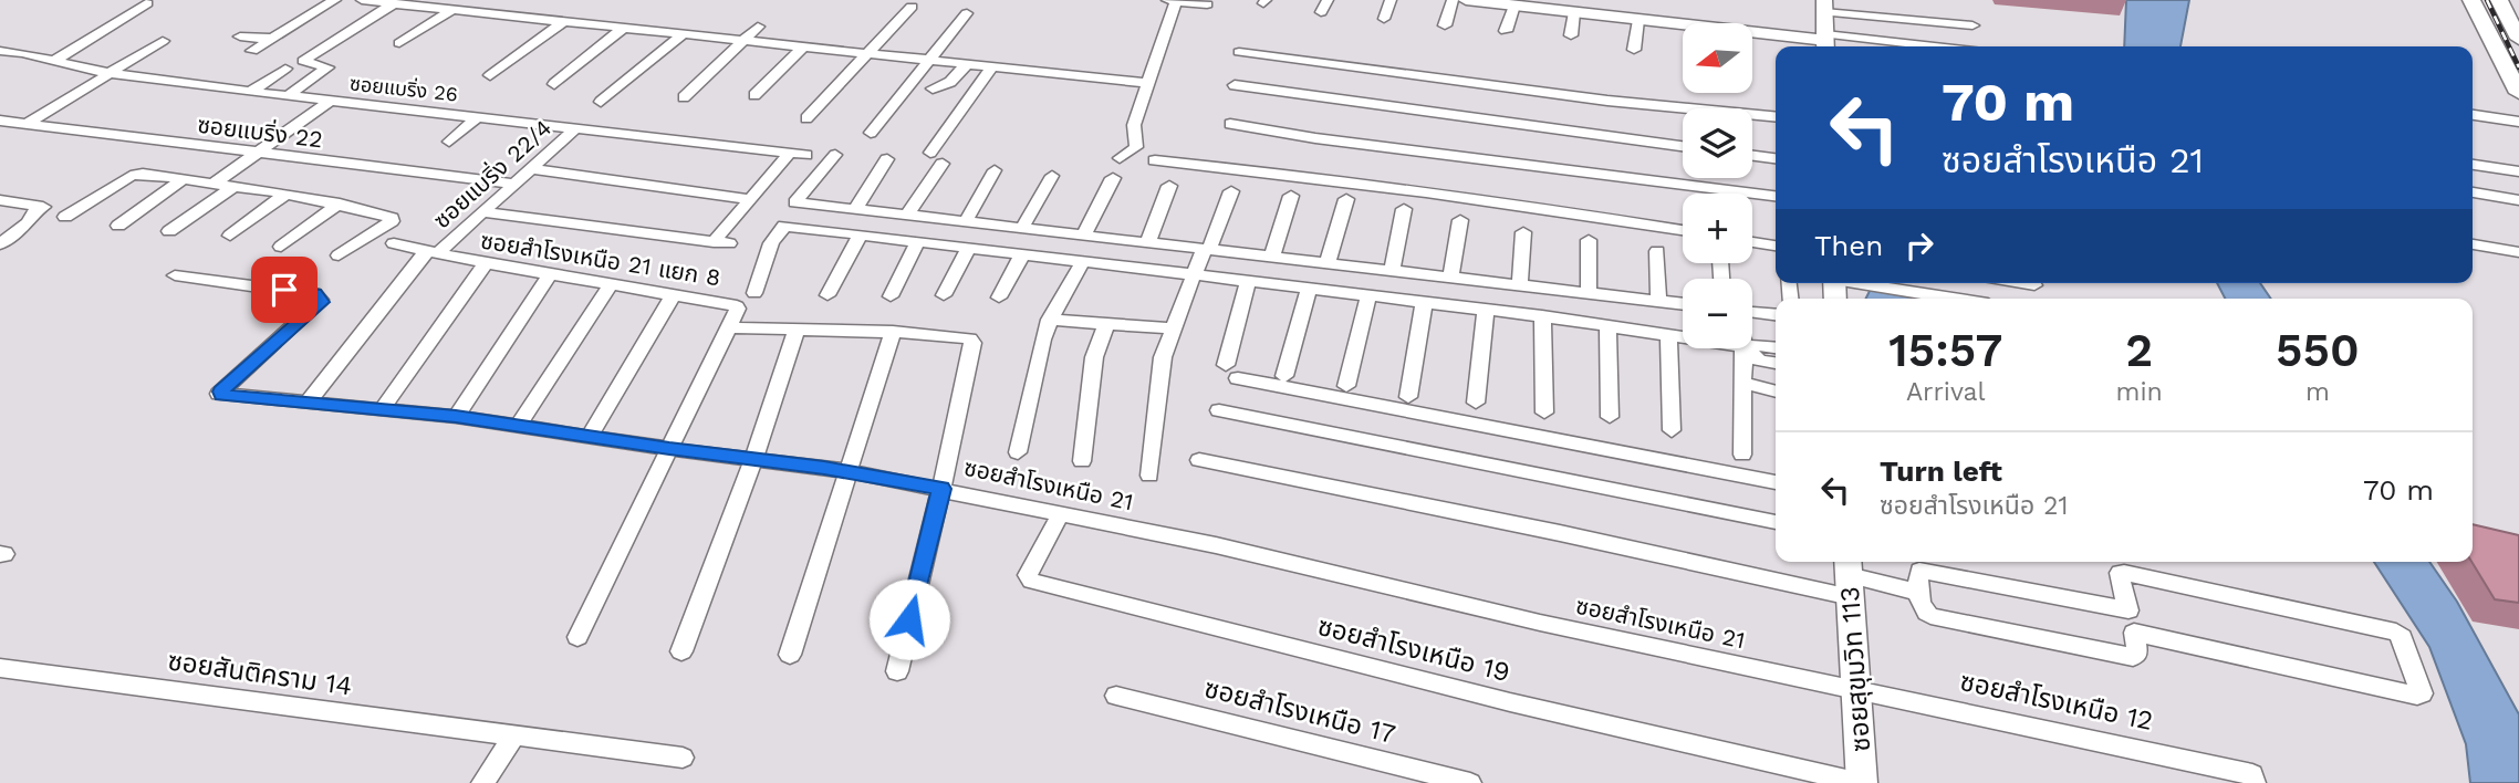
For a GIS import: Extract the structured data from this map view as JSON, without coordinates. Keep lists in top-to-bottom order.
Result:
{
  "streets": {
    "street": [
      "ซอยแบริ่ง 26",
      "ซอยแบริ่ง 22",
      "ซอยแบริ่ง 22/4",
      "ซอยสำโรงเหนือ 21 แยก 8",
      "ซอยสำโรงเหนือ 21",
      "ซอยสำโรงเหนือ 19",
      "ซอยสุขุมวิท 113",
      "ซอยสันติคราม 14",
      "ซอยสำโรงเหนือ 12",
      "ซอยสำโรงเหนือ 17"
    ]
  },
  "crossings": [
    ["ซอยแบริ่ง 26", "ซอยแบริ่ง 22/4"],
    ["ซอยแบริ่ง 22", "ซอยแบริ่ง 22/4"],
    ["ซอยแบริ่ง 22/4", "ซอยสำโรงเหนือ 21 แยก 8"],
    ["ซอยแบริ่ง 22/4", "ซอยสำโรงเหนือ 21"],
    ["ซอยสำโรงเหนือ 21", "ซอยสำโรงเหนือ 19"],
    ["ซอยสำโรงเหนือ 21", "ซอยสุขุมวิท 113"],
    ["ซอยสำโรงเหนือ 21", "ซอยสำโรงเหนือ 12"],
    ["ซอยสำโรงเหนือ 19", "ซอยสุขุมวิท 113"],
    ["ซอยสุขุมวิท 113", "ซอยสำโรงเหนือ 12"]
  ],
  "north": "left",
  "page": {
    "map_buttons": ["+", "−"],
    "turn": ["70 m", "ซอยสำโรงเหนือ 21"],
    "then": "Then",
    "eta": [
      "15:57",
      "Arrival",
      "2",
      "min",
      "550",
      "m"
    ],
    "list": [
      {
        "name": "Turn left",
        "note": "ซอยสำโรงเหนือ 21",
        "value": "70 m"
      }
    ]
  }
}
